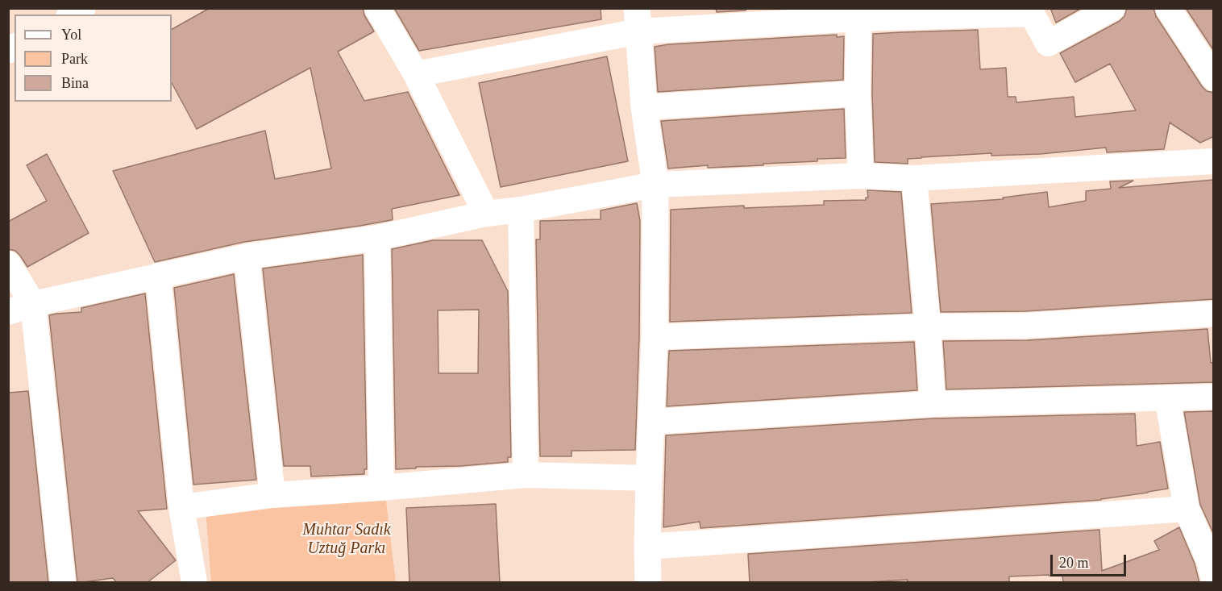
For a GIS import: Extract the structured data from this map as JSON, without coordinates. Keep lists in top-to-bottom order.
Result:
{
  "parks": ["Muhtar Sadık Uztuğ Parkı"],
  "legend": ["Yol", "Park", "Bina"],
  "scale_bar": "20 m"
}
